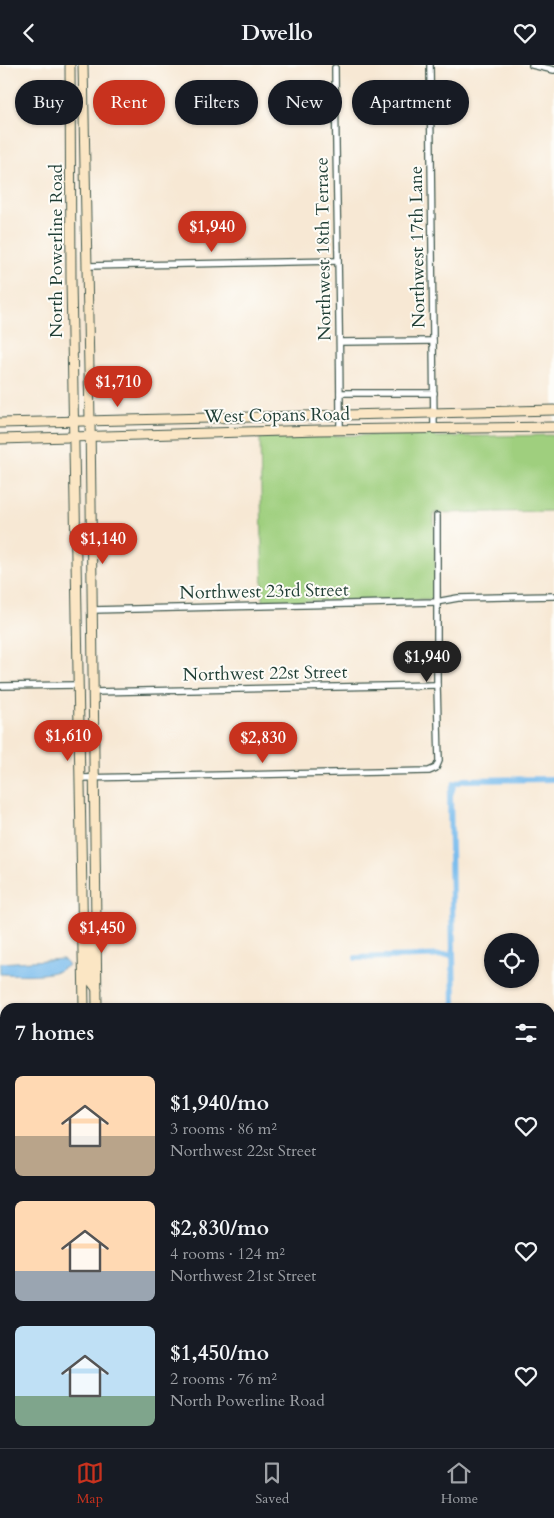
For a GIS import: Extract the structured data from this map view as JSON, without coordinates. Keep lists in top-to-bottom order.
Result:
{
  "streets": {
    "main road": ["North Powerline Road", "West Copans Road"],
    "street": [
      "Northwest 17th Lane",
      "Northwest 18th Terrace",
      "Northwest 23rd Street",
      "Northwest 22st Street"
    ]
  },
  "crossings": [
    ["Northwest 17th Lane", "West Copans Road"],
    ["Northwest 18th Terrace", "West Copans Road"],
    ["North Powerline Road", "West Copans Road"],
    ["North Powerline Road", "Northwest 23rd Street"],
    ["North Powerline Road", "Northwest 22st Street"]
  ],
  "page": {
    "header": "Dwello",
    "chip": [
      "Buy",
      "Rent",
      "Filters",
      "New",
      "Apartment"
    ],
    "price": [
      "$1,940",
      "$1,710",
      "$1,140",
      "$1,940",
      "$1,610",
      "$2,830",
      "$1,450"
    ],
    "heading": "7 homes",
    "list": [
      {
        "name": "$1,940/mo",
        "note": "3 rooms · 86 m² · Northwest 22st Street"
      },
      {
        "name": "$2,830/mo",
        "note": "4 rooms · 124 m² · Northwest 21st Street"
      },
      {
        "name": "$1,450/mo",
        "note": "2 rooms · 76 m² · North Powerline Road"
      }
    ],
    "tabs": ["Map", "Saved", "Home"]
  }
}
